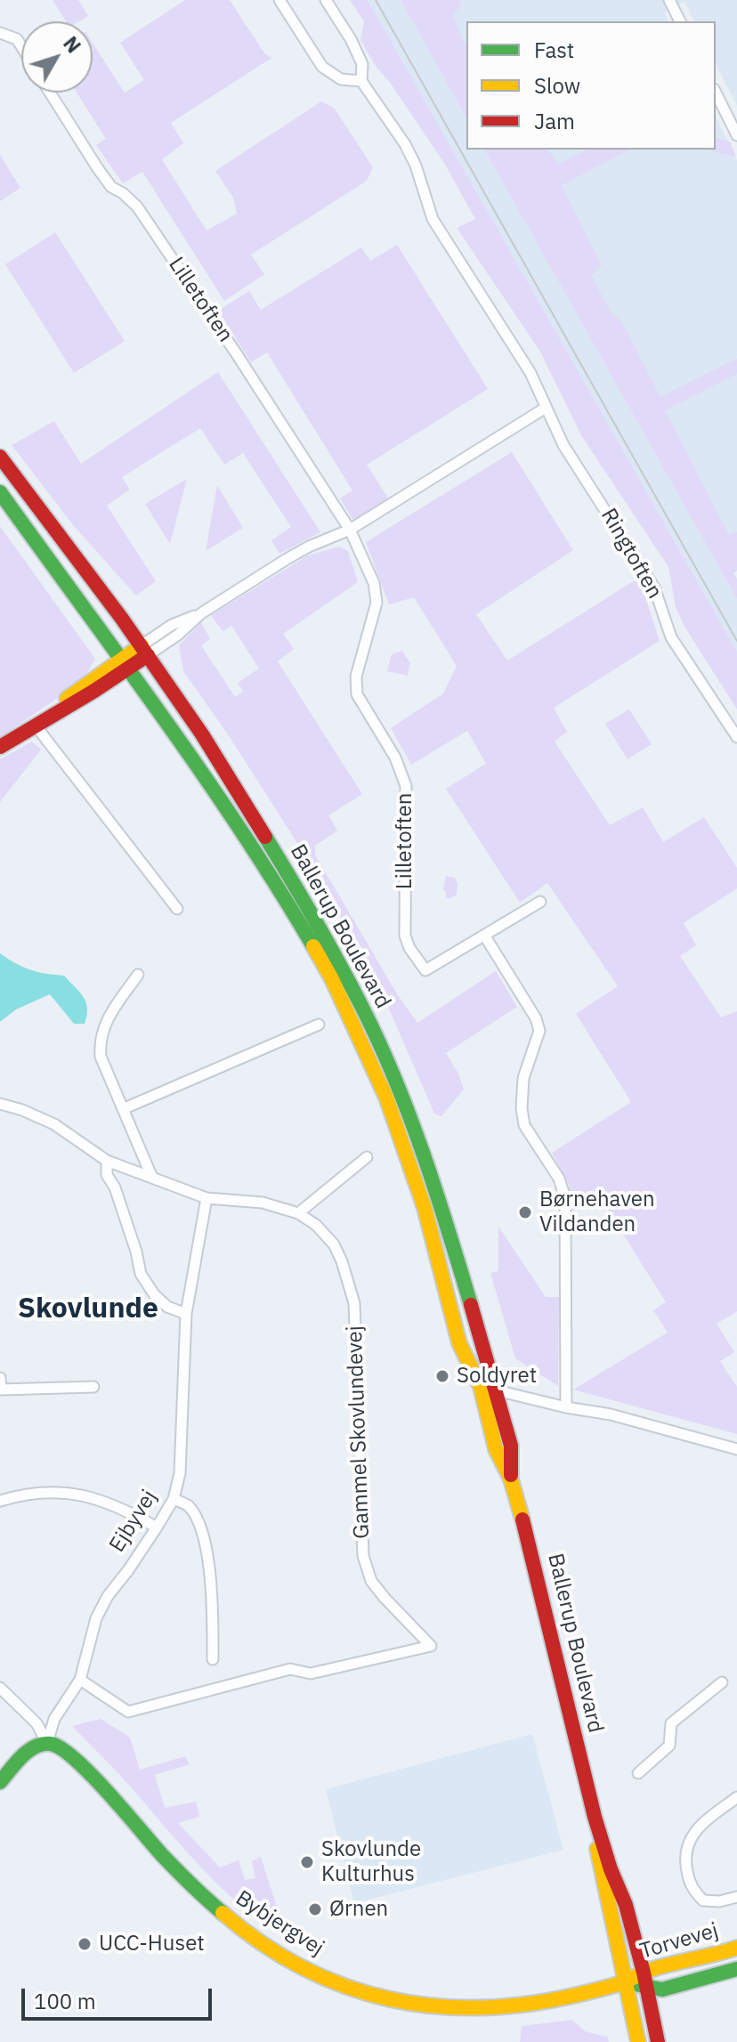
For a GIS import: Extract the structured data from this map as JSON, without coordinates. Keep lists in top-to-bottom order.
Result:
{
  "streets": {
    "street": [
      "Lilletoften",
      "Ringtoften",
      "Ballerup Boulevard",
      "Gammel Skovlundevej",
      "Ejbyvej",
      "Bybjergvej",
      "Torvevej"
    ]
  },
  "crossings": [
    ["Ballerup Boulevard", "Bybjergvej"],
    ["Ballerup Boulevard", "Torvevej"],
    ["Gammel Skovlundevej", "Ejbyvej"],
    ["Ejbyvej", "Bybjergvej"],
    ["Bybjergvej", "Torvevej"]
  ],
  "districts": ["Skovlunde"],
  "places": [
    "Børnehaven Vildanden",
    "Soldyret",
    "Skovlunde Kulturhus",
    "Ørnen",
    "UCC-Huset"
  ],
  "legend": ["Fast", "Slow", "Jam"],
  "scale_bar": "100 m",
  "north": "top right"
}
